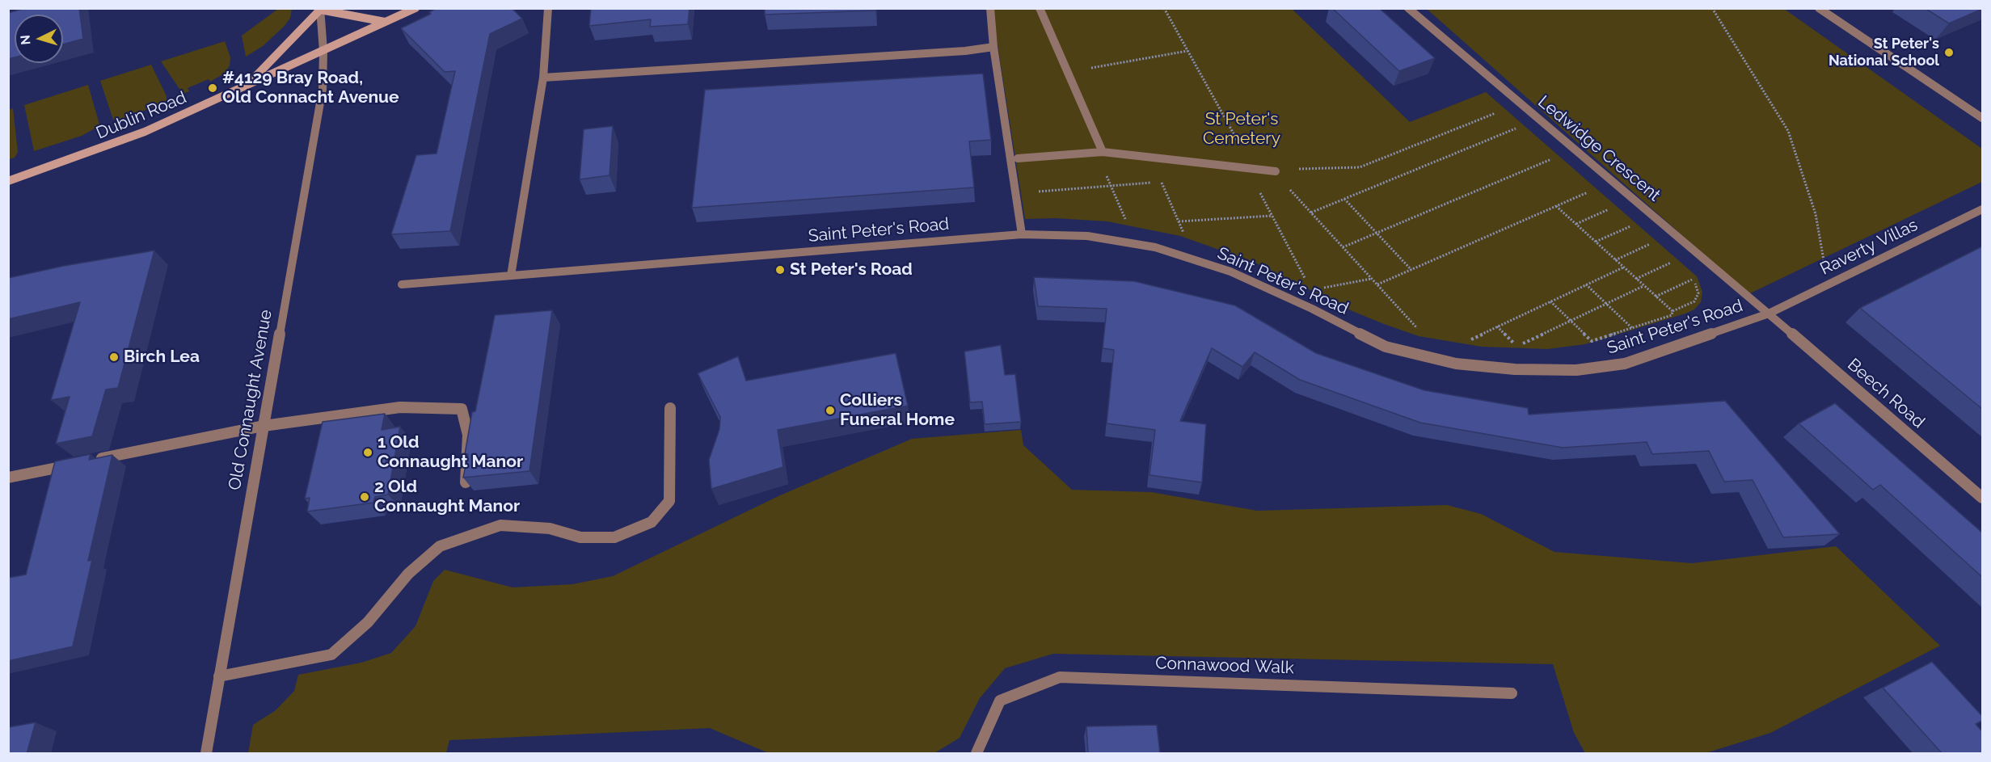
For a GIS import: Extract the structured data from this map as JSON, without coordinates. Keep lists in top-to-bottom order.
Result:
{
  "streets": {
    "main road": ["Dublin Road"],
    "street": [
      "Ledwidge Crescent",
      "Saint Peter's Road",
      "Raverty Villas",
      "Beech Road",
      "Old Connaught Avenue",
      "Connawood Walk"
    ]
  },
  "crossings": [
    ["Dublin Road", "Old Connaught Avenue"],
    ["Ledwidge Crescent", "Saint Peter's Road"],
    ["Ledwidge Crescent", "Raverty Villas"],
    ["Ledwidge Crescent", "Beech Road"],
    ["Saint Peter's Road", "Raverty Villas"],
    ["Saint Peter's Road", "Beech Road"],
    ["Raverty Villas", "Beech Road"]
  ],
  "parks": ["St Peter's Cemetery"],
  "places": [
    "St Peter's National School",
    "#4129 Bray Road, Old Connacht Avenue",
    "St Peter's Road",
    "Birch Lea",
    "Colliers Funeral Home",
    "1 Old Connaught Manor",
    "2 Old Connaught Manor"
  ],
  "north": "left"
}
